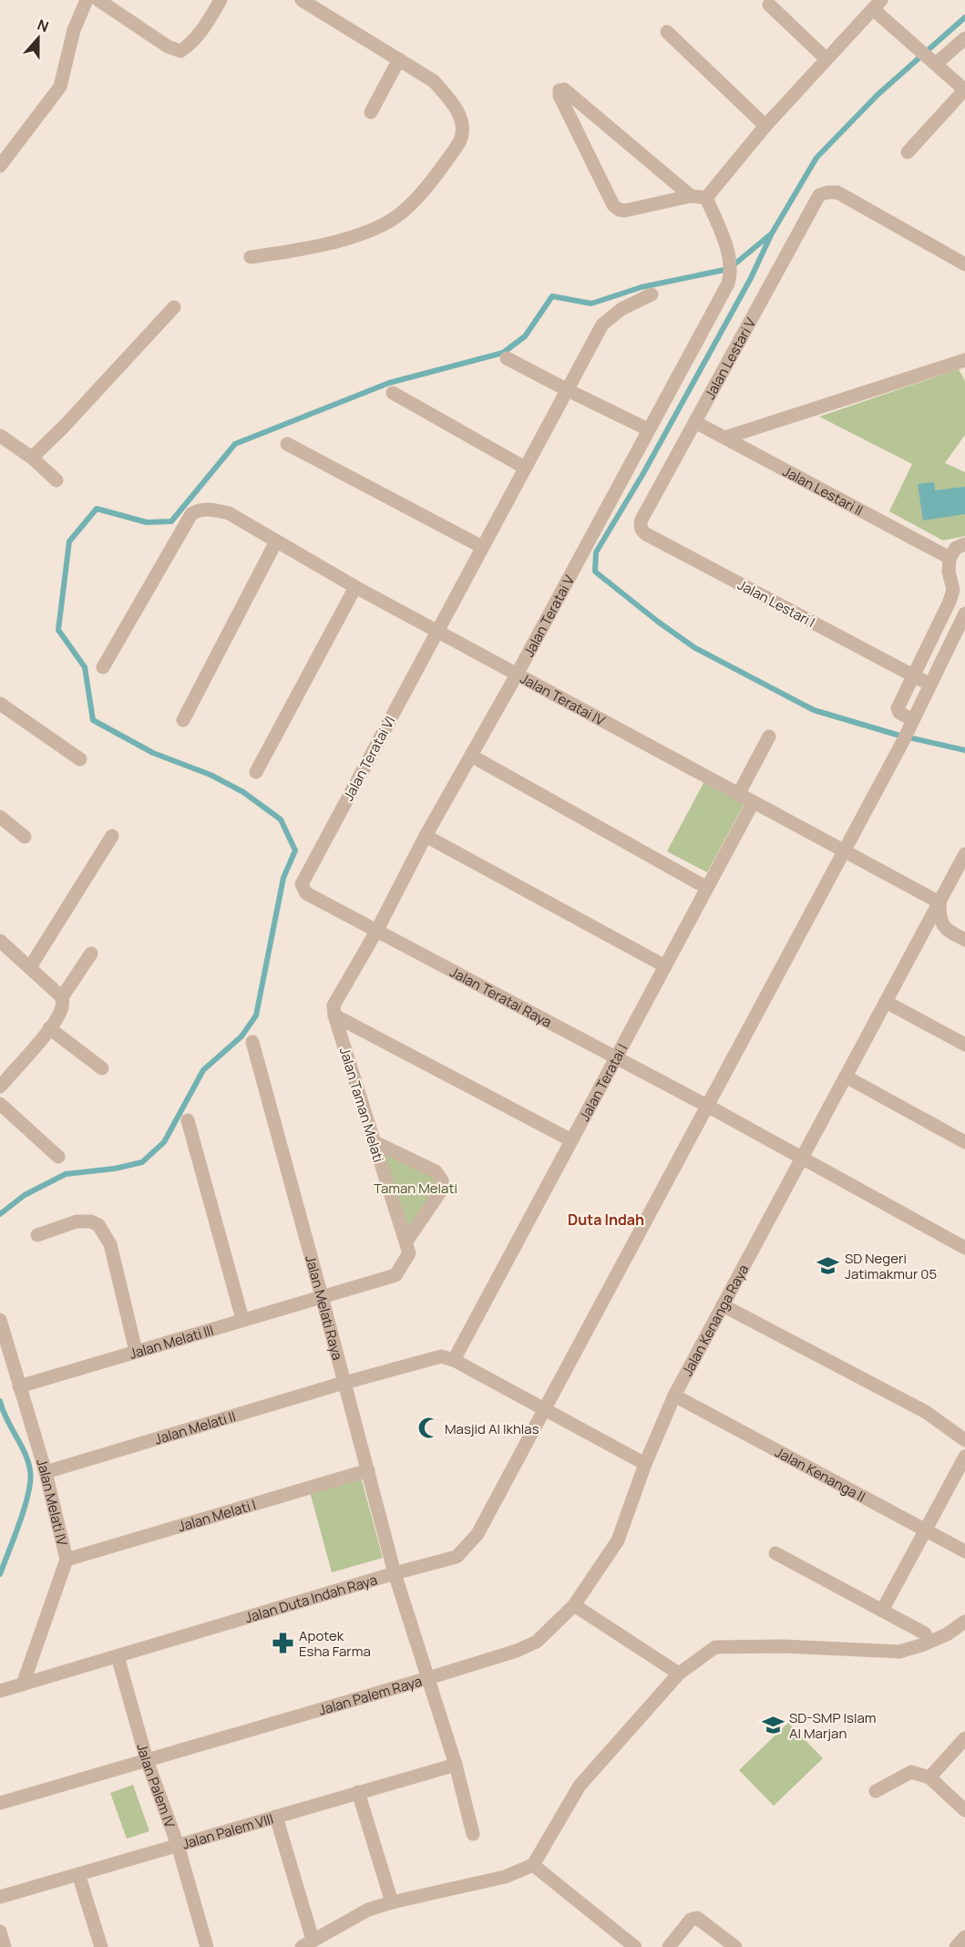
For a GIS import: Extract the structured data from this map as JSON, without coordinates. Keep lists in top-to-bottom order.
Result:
{
  "streets": {
    "street": [
      "Jalan Lestari V",
      "Jalan Lestari II",
      "Jalan Lestari I",
      "Jalan Teratai V",
      "Jalan Teratai IV",
      "Jalan Teratai VI",
      "Jalan Teratai Raya",
      "Jalan Teratai I",
      "Jalan Taman Melati",
      "Jalan Melati Raya",
      "Jalan Kenanga Raya",
      "Jalan Melati III",
      "Jalan Melati II",
      "Jalan Kenanga II",
      "Jalan Melati IV",
      "Jalan Melati I",
      "Jalan Duta Indah Raya",
      "Jalan Palem Raya",
      "Jalan Palem IV",
      "Jalan Palem VIII"
    ]
  },
  "crossings": [
    ["Jalan Lestari V", "Jalan Lestari II"],
    ["Jalan Lestari V", "Jalan Lestari I"],
    ["Jalan Lestari I", "Jalan Duta Indah Raya"],
    ["Jalan Teratai V", "Jalan Teratai IV"],
    ["Jalan Teratai V", "Jalan Teratai Raya"],
    ["Jalan Teratai V", "Jalan Taman Melati"],
    ["Jalan Teratai IV", "Jalan Teratai VI"],
    ["Jalan Teratai IV", "Jalan Teratai I"],
    ["Jalan Teratai IV", "Jalan Kenanga Raya"],
    ["Jalan Teratai IV", "Jalan Duta Indah Raya"],
    ["Jalan Teratai VI", "Jalan Teratai Raya"],
    ["Jalan Teratai Raya", "Jalan Teratai I"],
    ["Jalan Teratai Raya", "Jalan Kenanga Raya"],
    ["Jalan Teratai Raya", "Jalan Duta Indah Raya"],
    ["Jalan Teratai I", "Jalan Melati II"],
    ["Jalan Melati Raya", "Jalan Melati III"],
    ["Jalan Melati Raya", "Jalan Melati II"],
    ["Jalan Melati Raya", "Jalan Melati I"],
    ["Jalan Melati Raya", "Jalan Duta Indah Raya"],
    ["Jalan Melati Raya", "Jalan Palem Raya"],
    ["Jalan Melati Raya", "Jalan Palem VIII"],
    ["Jalan Kenanga Raya", "Jalan Kenanga II"],
    ["Jalan Kenanga Raya", "Jalan Palem Raya"],
    ["Jalan Melati III", "Jalan Melati IV"],
    ["Jalan Melati II", "Jalan Melati IV"],
    ["Jalan Melati IV", "Jalan Melati I"],
    ["Jalan Melati IV", "Jalan Duta Indah Raya"],
    ["Jalan Duta Indah Raya", "Jalan Palem IV"],
    ["Jalan Palem Raya", "Jalan Palem IV"],
    ["Jalan Palem IV", "Jalan Palem VIII"]
  ],
  "districts": ["Duta Indah"],
  "parks": ["Taman Melati"],
  "places": {
    "school or university": ["SD Negeri Jatimakmur 05", "SD-SMP Islam Al Marjan"],
    "mosque": ["Masjid Al Ikhlas"],
    "pharmacy": ["Apotek Esha Farma"]
  },
  "north": "top"
}
